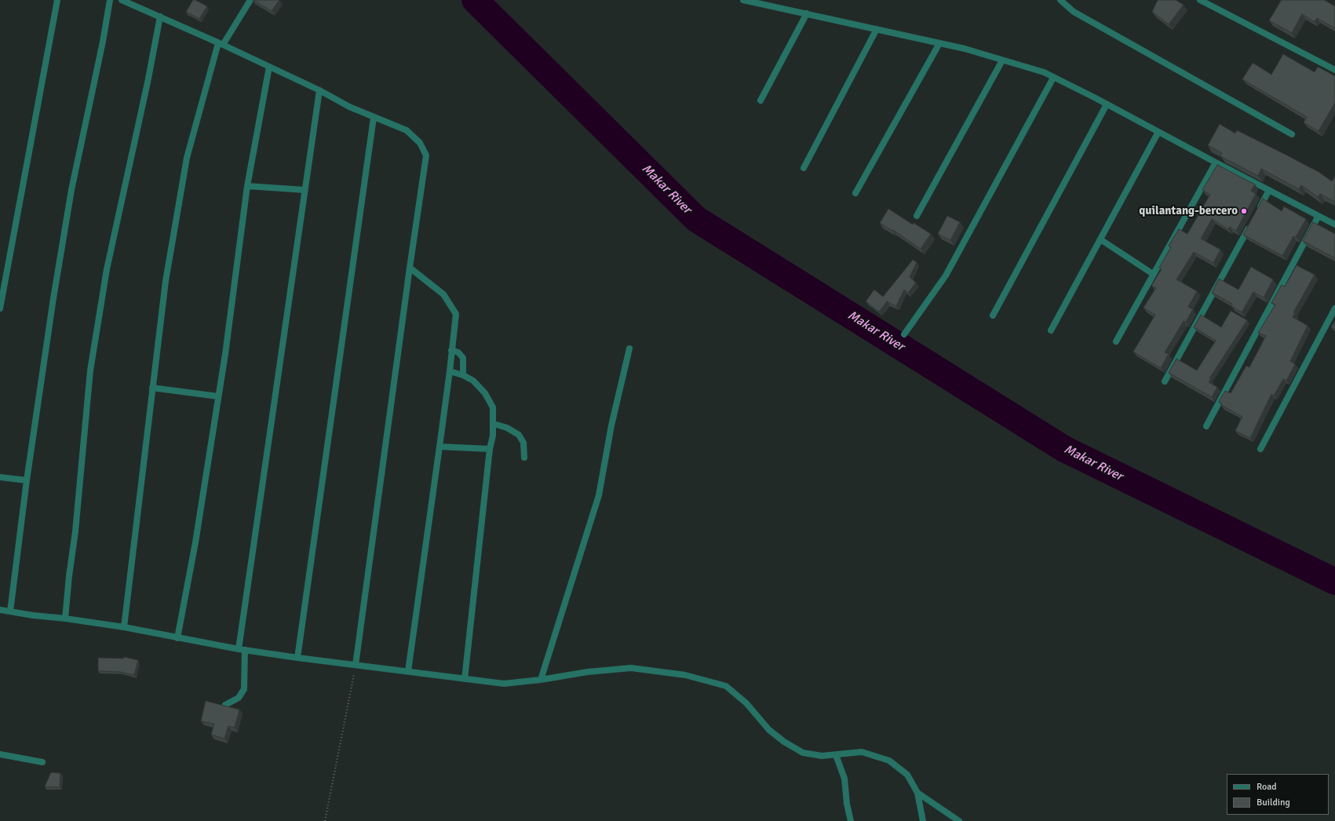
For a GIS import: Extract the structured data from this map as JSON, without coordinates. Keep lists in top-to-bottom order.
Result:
{
  "water": ["Makar River"],
  "places": ["quilantang-bercero"],
  "legend": ["Road", "Building"]
}
